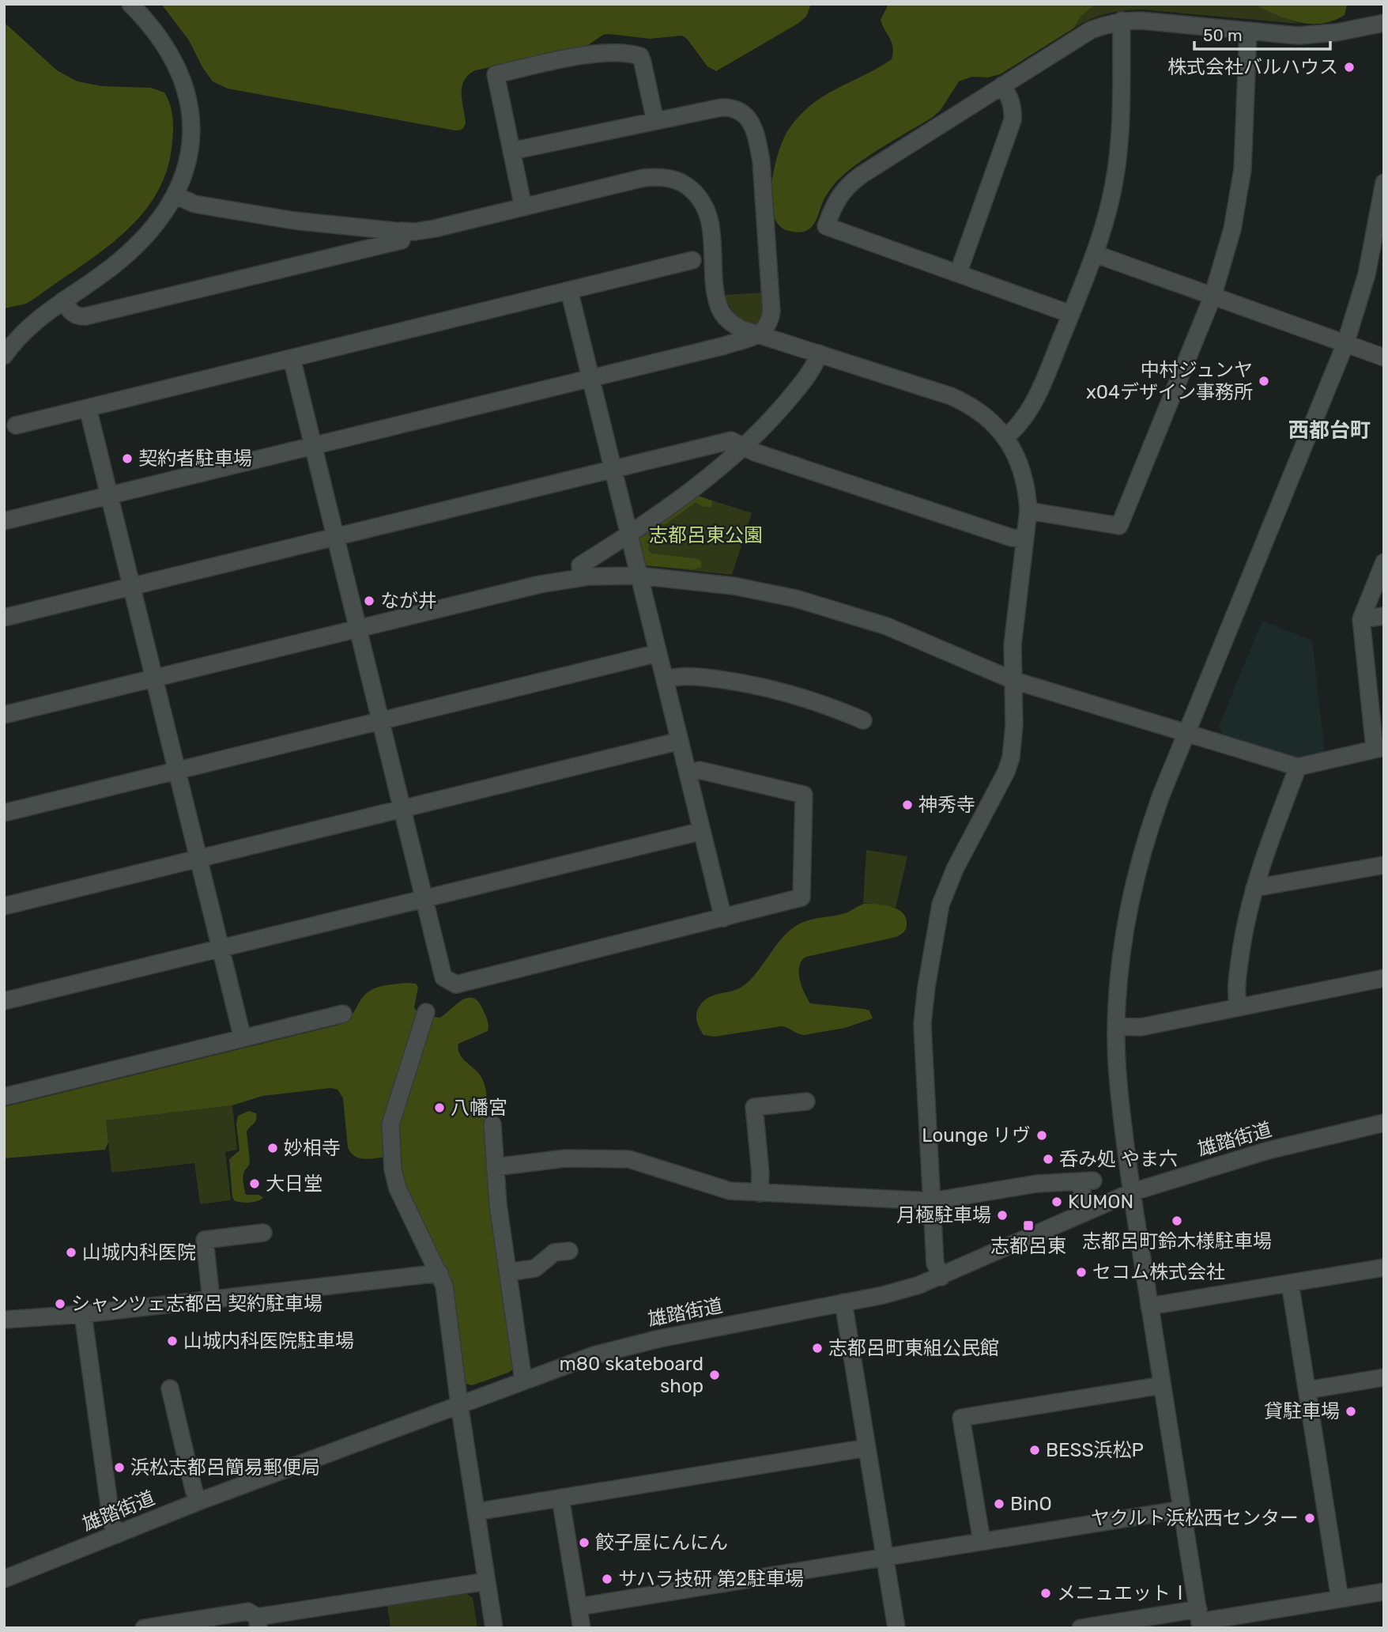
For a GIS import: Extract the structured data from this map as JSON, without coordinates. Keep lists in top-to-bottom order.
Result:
{
  "streets": {
    "street": ["雄踏街道"]
  },
  "districts": ["西都台町"],
  "parks": ["志都呂東公園"],
  "places": {
    "other": [
      "株式会社バルハウス",
      "中村ジュンヤ x04デザイン事務所",
      "契約者駐車場",
      "なが井",
      "神秀寺",
      "八幡宮",
      "Lounge リヴ",
      "妙相寺",
      "呑み処 やま六",
      "大日堂",
      "KUMON",
      "月極駐車場",
      "志都呂町鈴木様駐車場",
      "山城内科医院",
      "セコム株式会社",
      "シャンツェ志都呂 契約駐車場",
      "山城内科医院駐車場",
      "志都呂町東組公民館",
      "m80 skateboard shop",
      "貸駐車場",
      "BESS浜松P",
      "浜松志都呂簡易郵便局",
      "BinO",
      "ヤクルト浜松西センター",
      "餃子屋にんにん",
      "サハラ技研 第2駐車場",
      "メニュエットⅠ"
    ],
    "transit": ["志都呂東"]
  },
  "scale_bar": "50 m"
}
